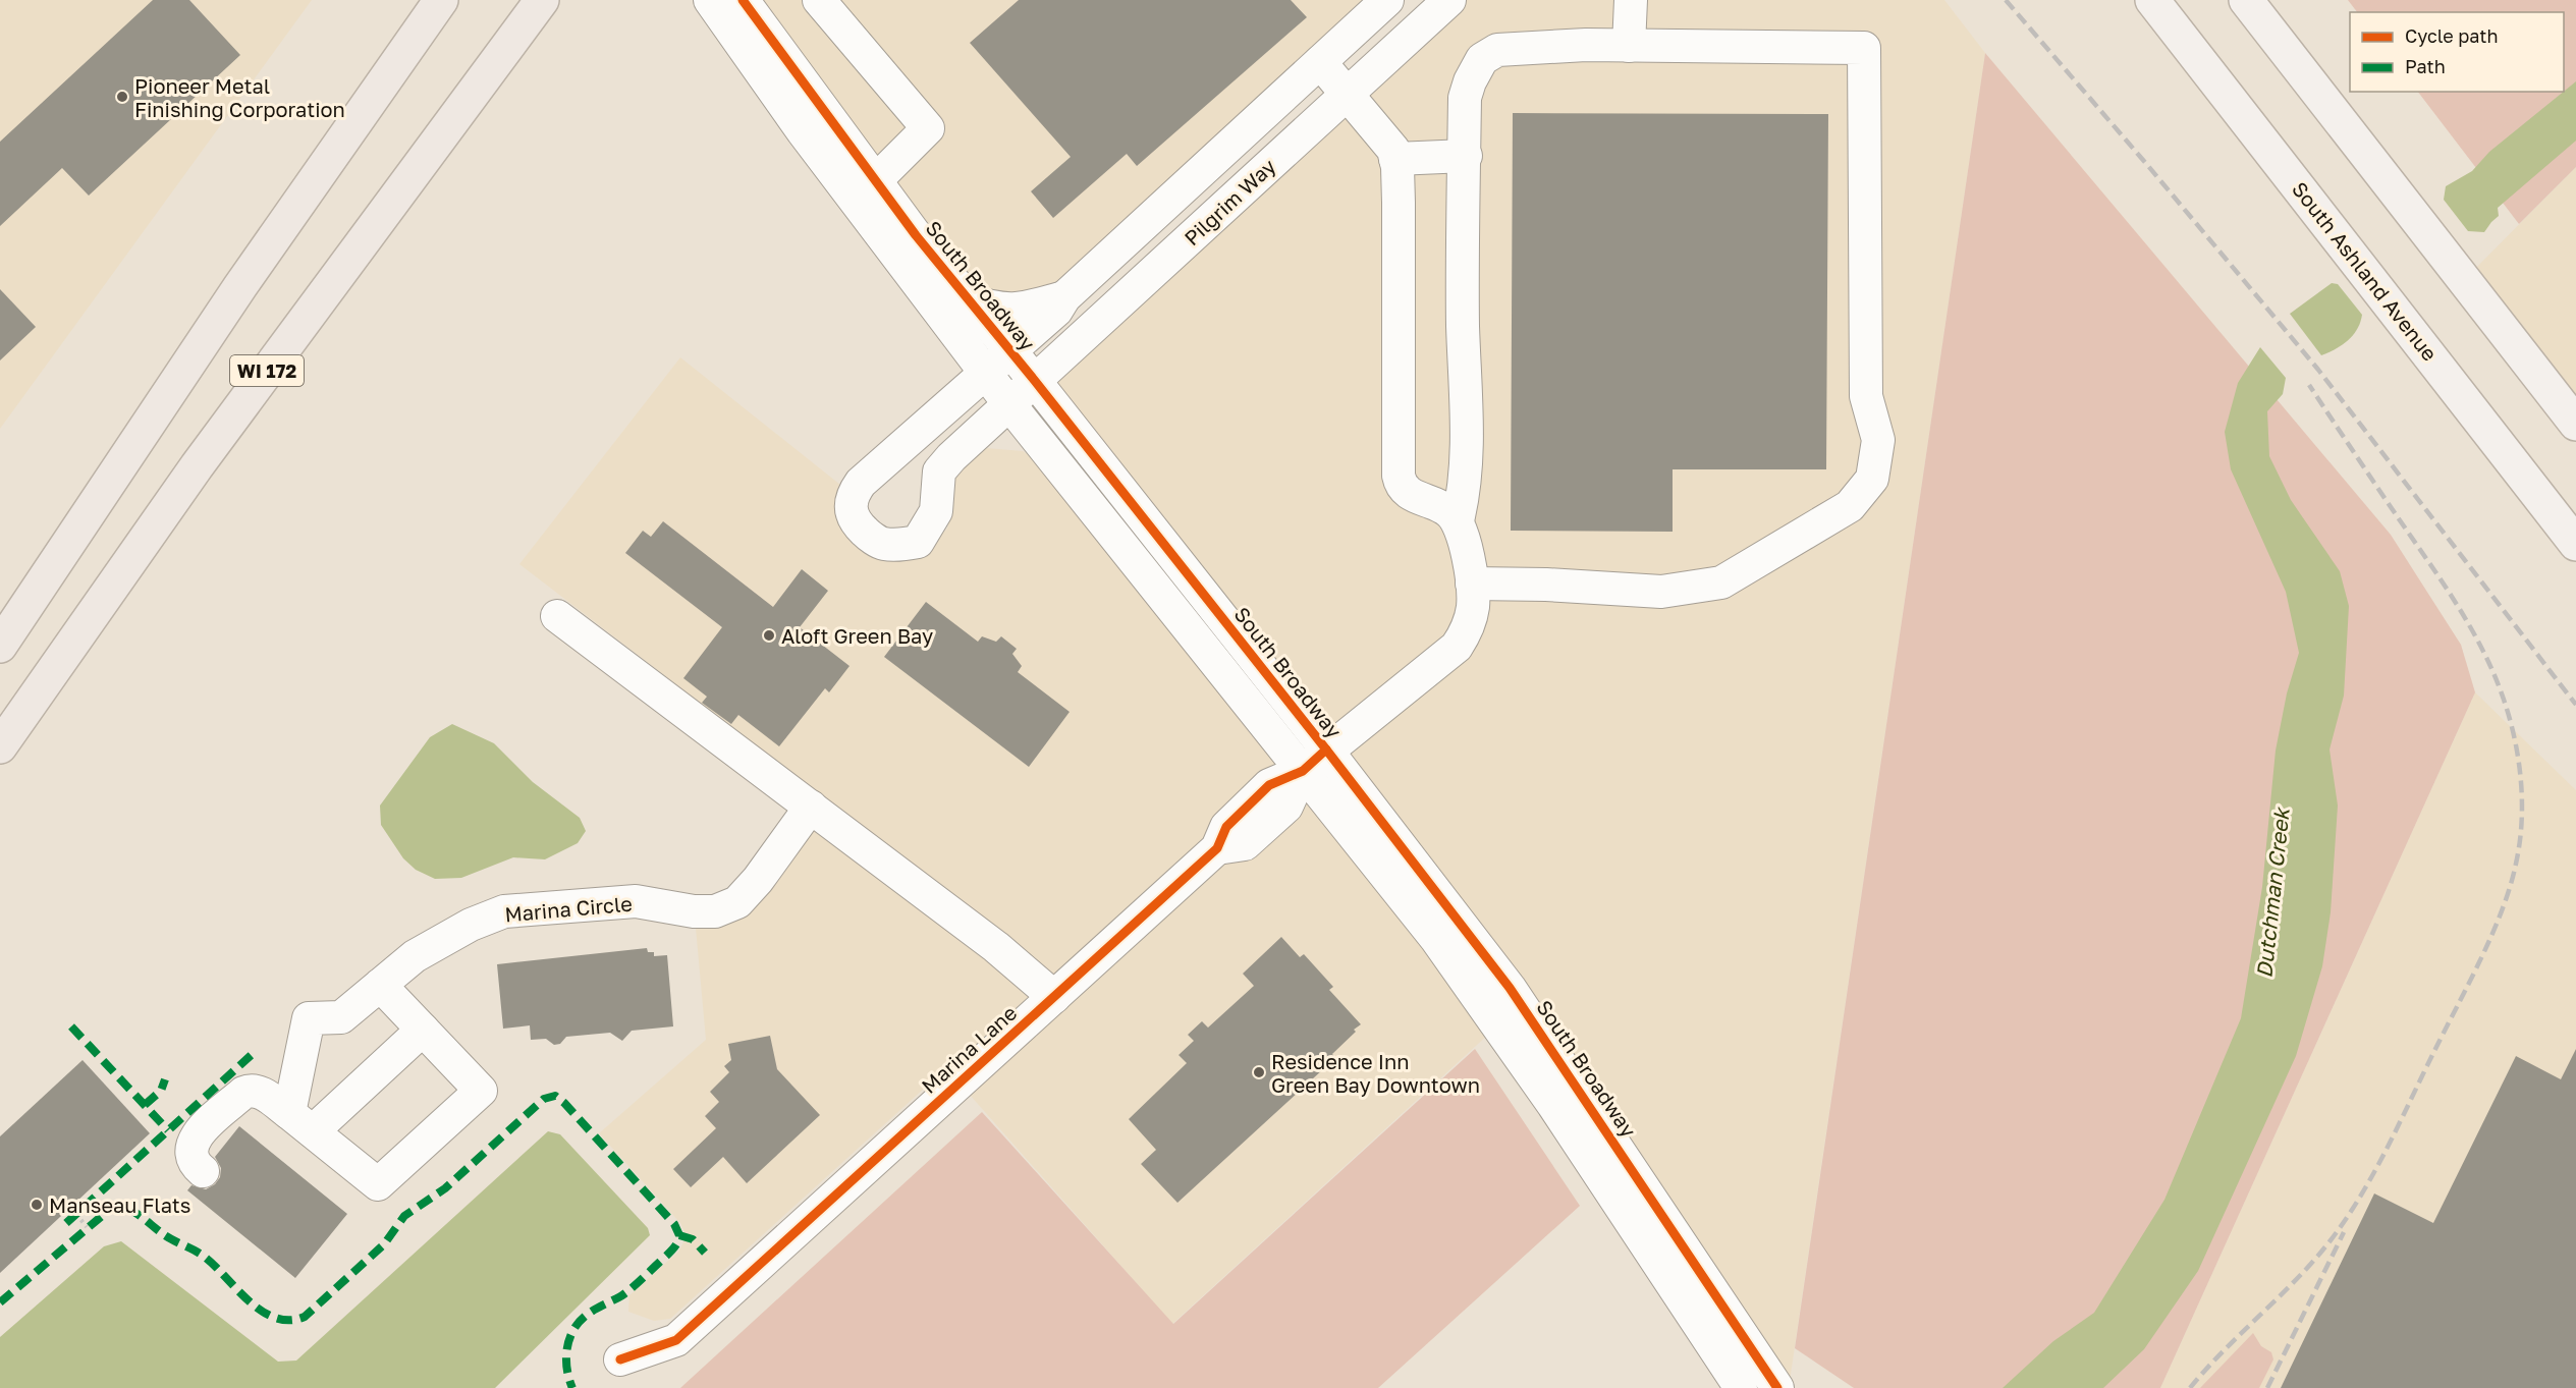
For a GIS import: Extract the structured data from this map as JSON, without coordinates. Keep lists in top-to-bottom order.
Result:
{
  "streets": {
    "highway": ["WI 172"],
    "main road": ["South Ashland Avenue"],
    "street": [
      "Pilgrim Way",
      "South Broadway",
      "Marina Circle",
      "Marina Lane"
    ]
  },
  "crossings": [
    ["Pilgrim Way", "South Broadway"],
    ["South Broadway", "Marina Lane"]
  ],
  "water": ["Dutchman Creek"],
  "places": [
    "Pioneer Metal Finishing Corporation",
    "Aloft Green Bay",
    "Residence Inn Green Bay Downtown",
    "Manseau Flats"
  ],
  "legend": ["Cycle path", "Path"]
}
